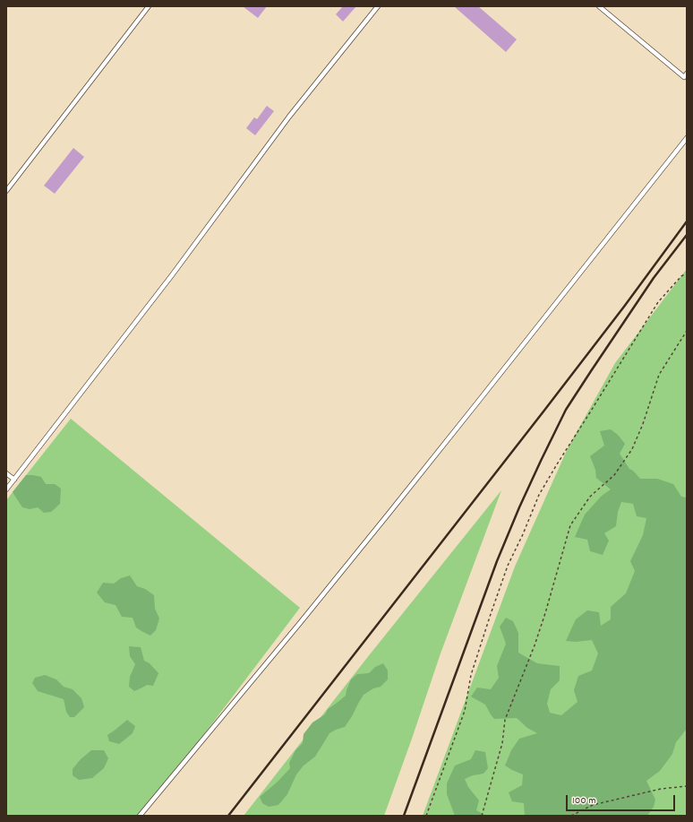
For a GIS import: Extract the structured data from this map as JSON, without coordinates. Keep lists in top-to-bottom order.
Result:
{
  "scale_bar": "100 m"
}
